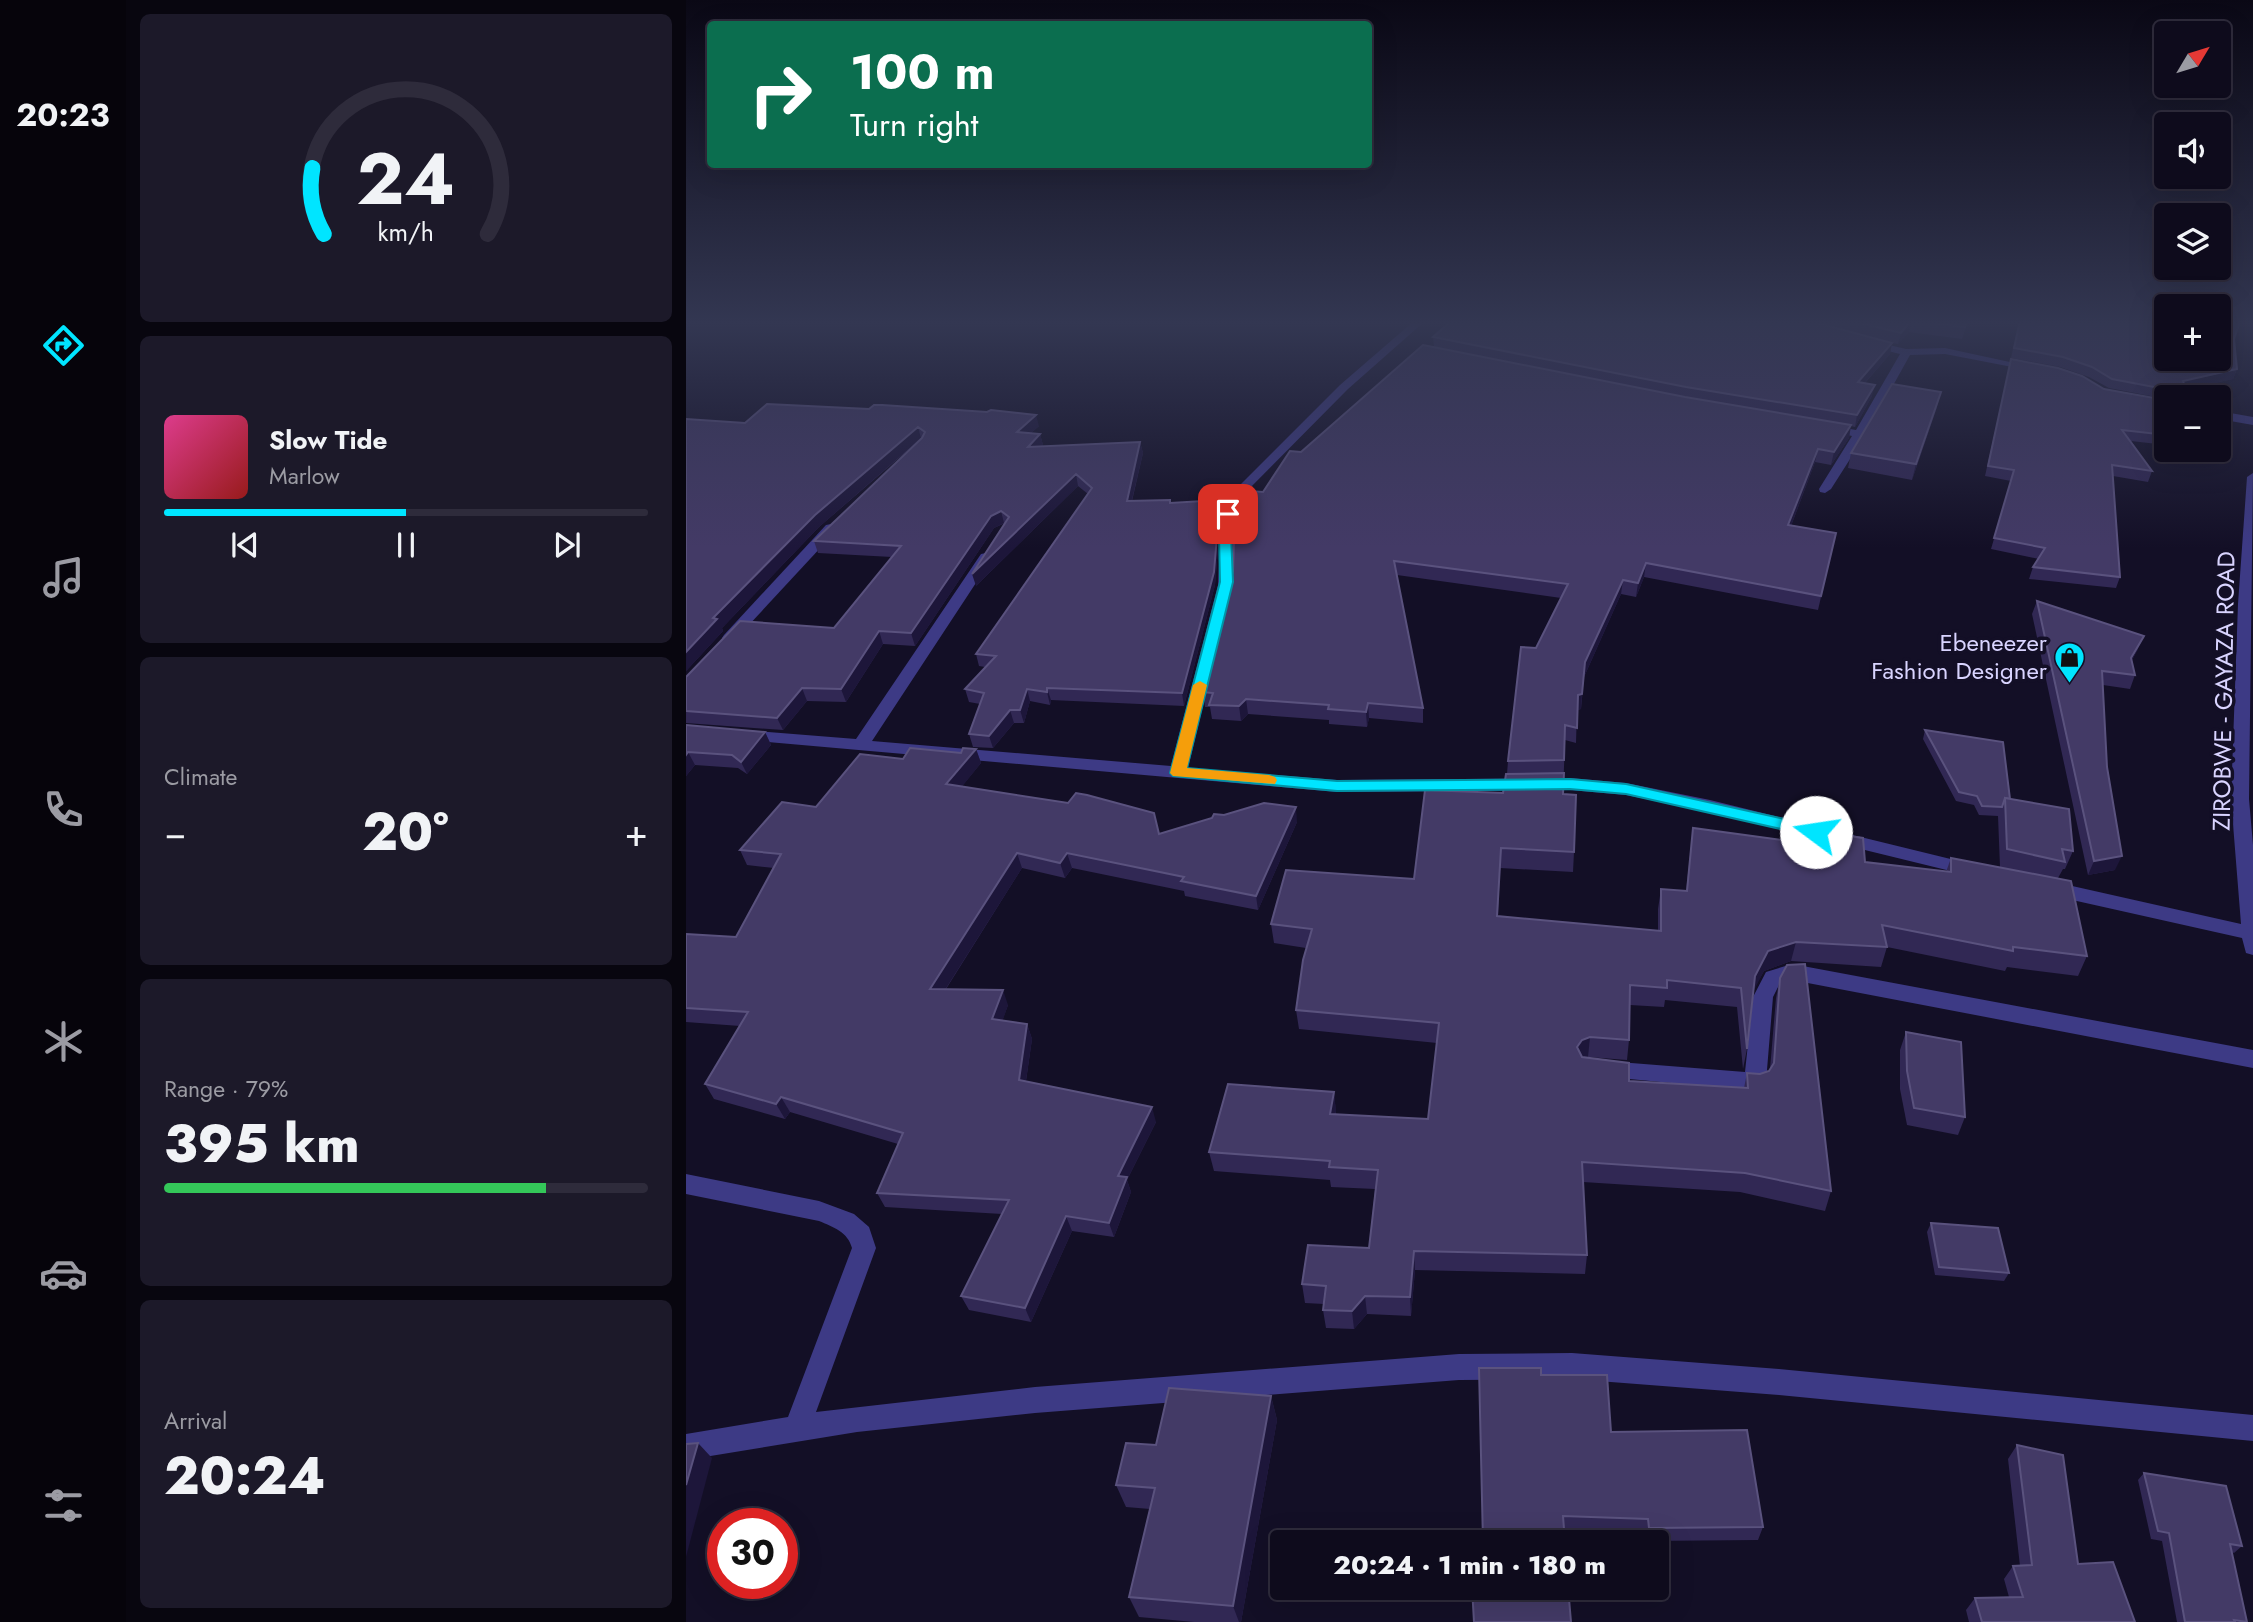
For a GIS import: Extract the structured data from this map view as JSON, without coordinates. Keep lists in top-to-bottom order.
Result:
{
  "streets": {
    "street": ["ZIROBWE - GAYAZA ROAD"]
  },
  "places": {
    "shop": ["Ebeneezer Fashion Designer"]
  },
  "north": "top right",
  "page": {
    "tabs": "20:23",
    "map_buttons": ["+", "−"],
    "turn": ["100 m", "Turn right"],
    "song": ["Slow Tide", "Marlow"],
    "tile": [
      "Climate",
      ["Range · 79%", "395 km"],
      ["Arrival", "20:24"]
    ],
    "heat": ["−", "20°", "+"],
    "limit": "30",
    "trip": "20:24 · 1 min · 180 m",
    "gauge": ["24", "km/h"]
  }
}
